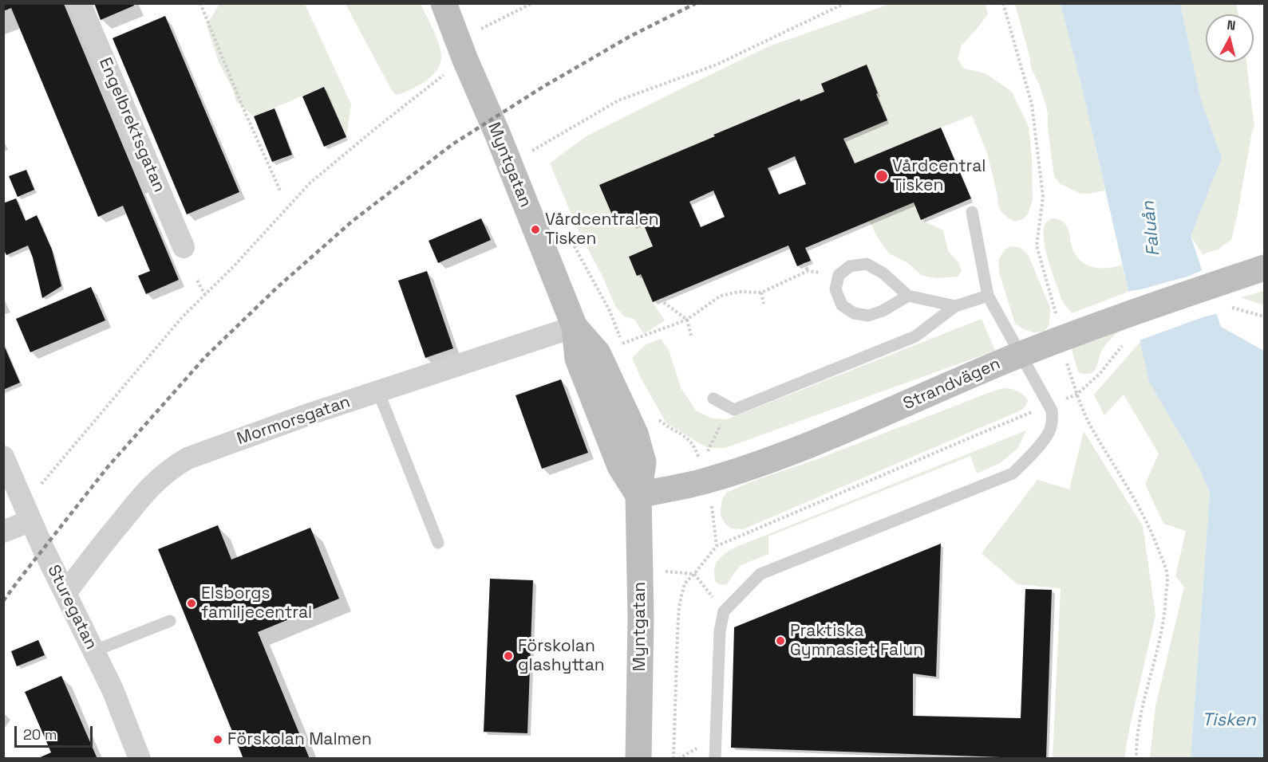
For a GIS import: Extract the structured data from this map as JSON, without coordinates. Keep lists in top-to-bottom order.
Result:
{
  "streets": {
    "street": [
      "Engelbrektsgatan",
      "Myntgatan",
      "Strandvägen",
      "Mormorsgatan",
      "Sturegatan"
    ]
  },
  "crossings": [
    ["Myntgatan", "Strandvägen"],
    ["Myntgatan", "Mormorsgatan"],
    ["Mormorsgatan", "Sturegatan"]
  ],
  "water": ["Faluån", "Tisken"],
  "places": [
    "Vårdcentral Tisken",
    "Vårdcentralen Tisken",
    "Elsborgs familjecentral",
    "Praktiska Gymnasiet Falun",
    "Förskolan glashyttan",
    "Förskolan Malmen"
  ],
  "scale_bar": "20 m",
  "north": "top"
}
